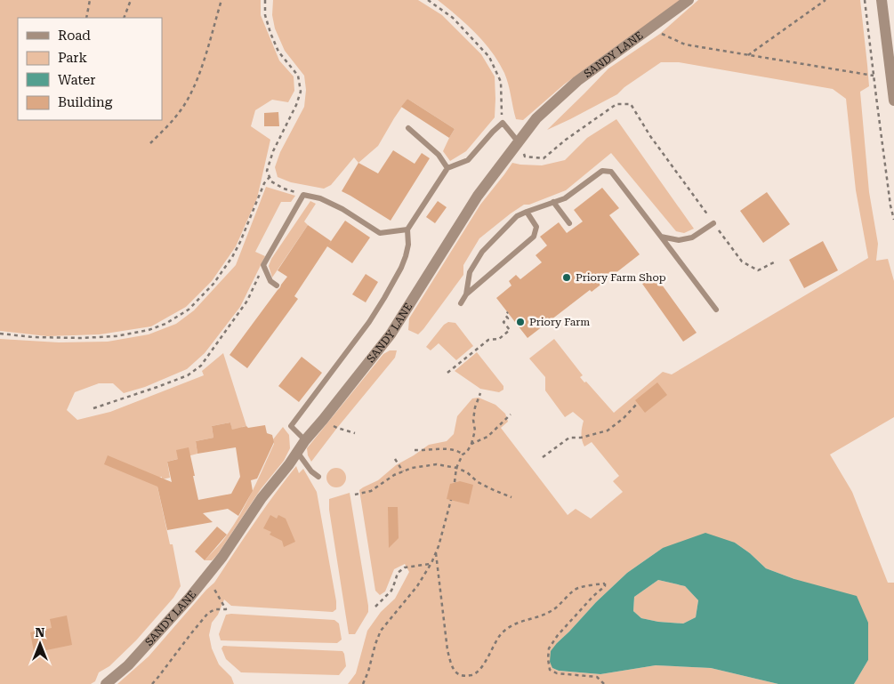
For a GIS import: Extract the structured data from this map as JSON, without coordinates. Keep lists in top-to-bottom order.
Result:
{
  "streets": {
    "street": ["SANDY LANE"]
  },
  "places": ["Priory Farm Shop", "Priory Farm"],
  "legend": [
    "Road",
    "Park",
    "Water",
    "Building"
  ],
  "north": "top"
}
